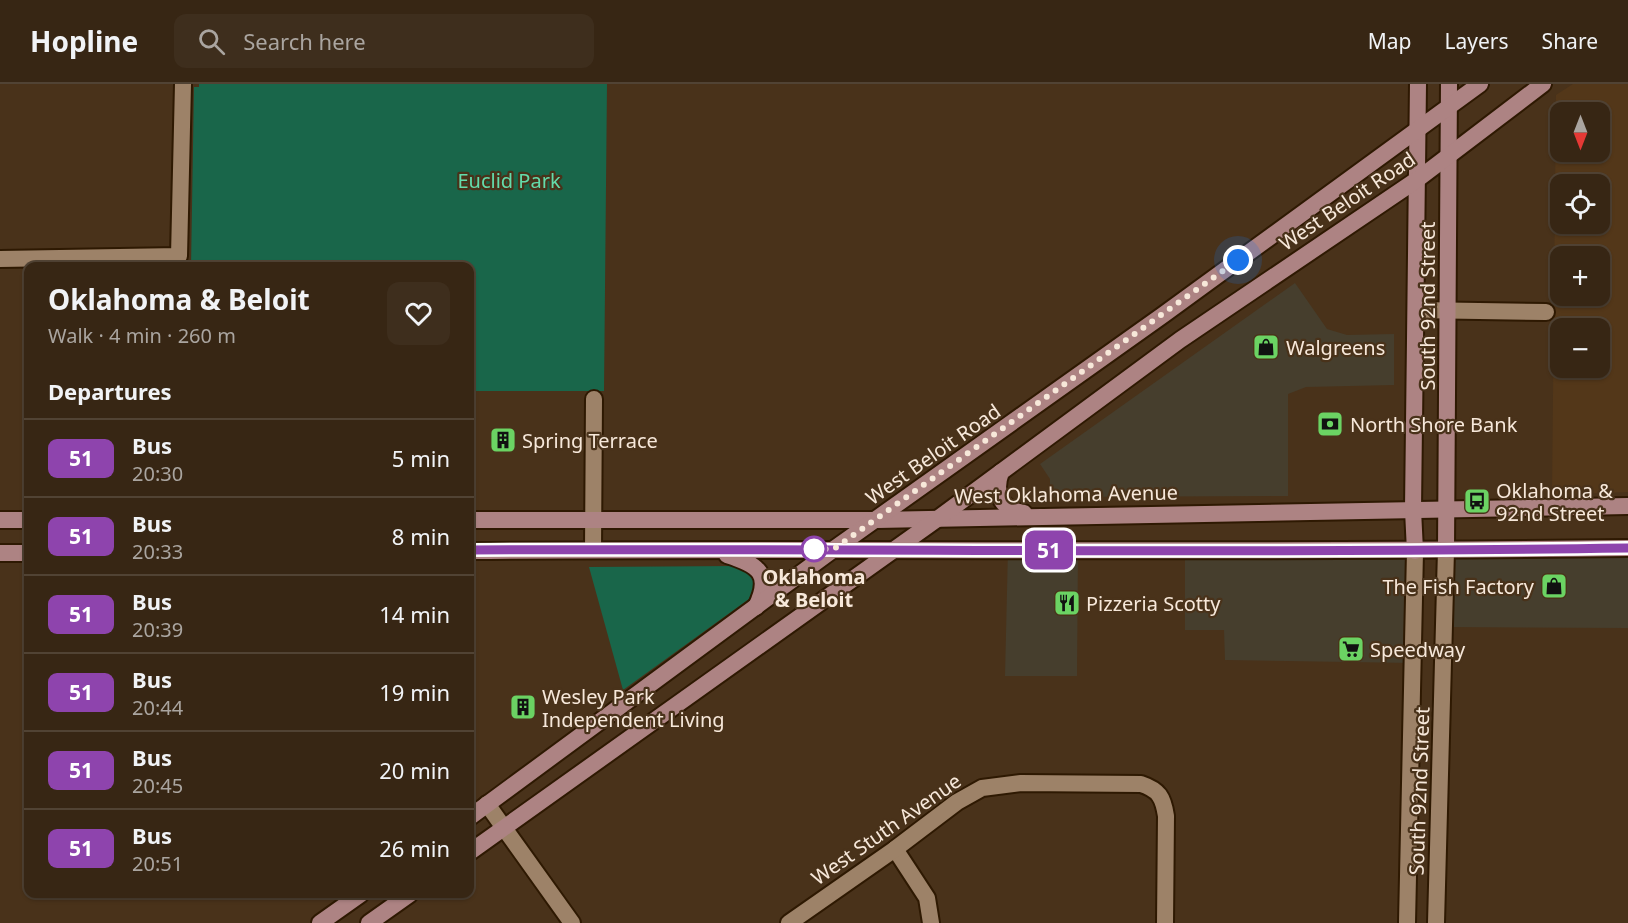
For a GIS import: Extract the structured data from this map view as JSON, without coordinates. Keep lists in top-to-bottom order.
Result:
{
  "streets": {
    "main road": ["West Beloit Road", "South 92nd Street", "West Oklahoma Avenue"],
    "street": ["West Stuth Avenue"]
  },
  "crossings": [
    ["West Beloit Road", "South 92nd Street"],
    ["West Beloit Road", "West Oklahoma Avenue"],
    ["South 92nd Street", "West Oklahoma Avenue"]
  ],
  "parks": ["Euclid Park"],
  "places": {
    "shop": ["Walgreens", "The Fish Factory"],
    "bank": ["North Shore Bank"],
    "building": ["Spring Terrace", "Wesley Park Independent Living"],
    "bus stop": ["Oklahoma & 92nd Street"],
    "other": ["Oklahoma & Beloit"],
    "restaurant": ["Pizzeria Scotty"],
    "supermarket": ["Speedway"]
  },
  "lines": ["bus line 51"],
  "north": "bottom",
  "page": {
    "header": "Hopline",
    "search": "Search here",
    "nav": ["Map", "Layers", "Share"],
    "on_map": "51",
    "map_buttons": ["+", "−"],
    "heading": [
      ["Oklahoma & Beloit", "Walk · 4 min · 260 m"],
      "Departures"
    ],
    "list": [
      {
        "mark": "51",
        "name": "Bus",
        "note": "20:30",
        "value": "5 min"
      },
      {
        "mark": "51",
        "name": "Bus",
        "note": "20:33",
        "value": "8 min"
      },
      {
        "mark": "51",
        "name": "Bus",
        "note": "20:39",
        "value": "14 min"
      },
      {
        "mark": "51",
        "name": "Bus",
        "note": "20:44",
        "value": "19 min"
      },
      {
        "mark": "51",
        "name": "Bus",
        "note": "20:45",
        "value": "20 min"
      },
      {
        "mark": "51",
        "name": "Bus",
        "note": "20:51",
        "value": "26 min"
      }
    ]
  }
}
